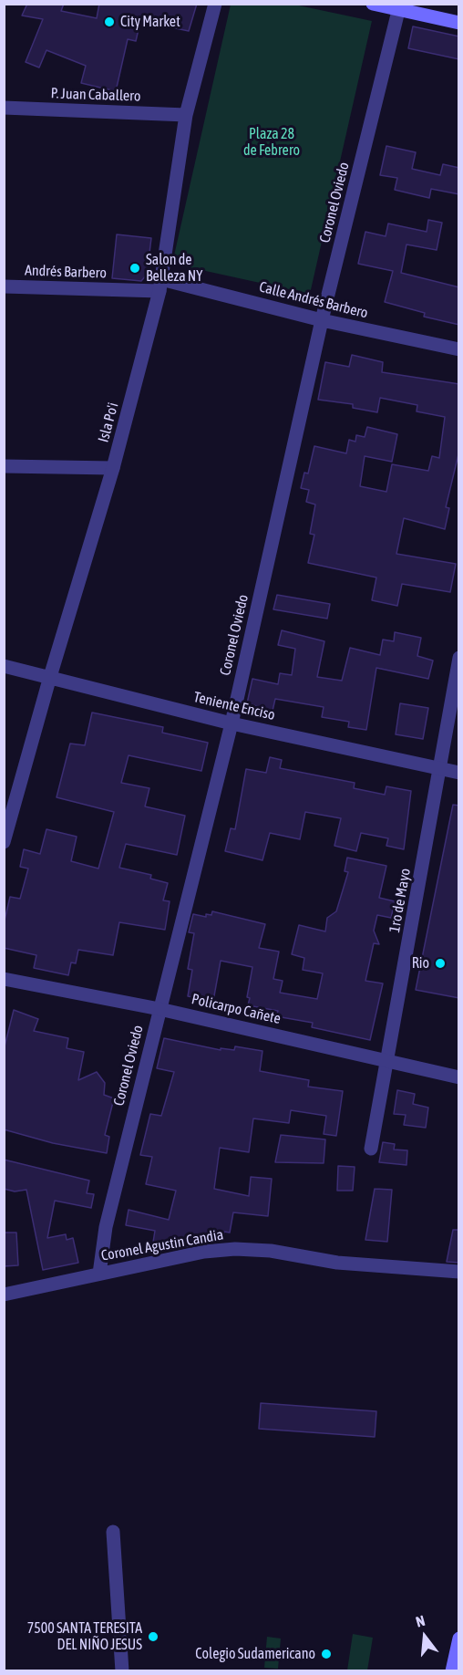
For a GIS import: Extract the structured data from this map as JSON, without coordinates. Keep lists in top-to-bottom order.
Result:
{
  "streets": {
    "street": [
      "P. Juan Caballero",
      "Coronel Oviedo",
      "Andrés Barbero",
      "Calle Andrés Barbero",
      "Isla Po'i",
      "Teniente Enciso",
      "1ro de Mayo",
      "Policarpo Cañete",
      "Coronel Agustin Candia"
    ]
  },
  "crossings": [
    ["P. Juan Caballero", "Isla Po'i"],
    ["Coronel Oviedo", "Calle Andrés Barbero"],
    ["Coronel Oviedo", "Teniente Enciso"],
    ["Coronel Oviedo", "Policarpo Cañete"],
    ["Coronel Oviedo", "Coronel Agustin Candia"],
    ["Andrés Barbero", "Calle Andrés Barbero"],
    ["Andrés Barbero", "Isla Po'i"],
    ["Calle Andrés Barbero", "Isla Po'i"],
    ["Isla Po'i", "Teniente Enciso"],
    ["Teniente Enciso", "1ro de Mayo"],
    ["1ro de Mayo", "Policarpo Cañete"]
  ],
  "parks": ["Plaza 28 de Febrero"],
  "places": [
    "City Market",
    "Salon de Belleza NY",
    "Rio",
    "7500 SANTA TERESITA DEL NIÑO JESUS",
    "Colegio Sudamericano"
  ],
  "north": "top"
}
